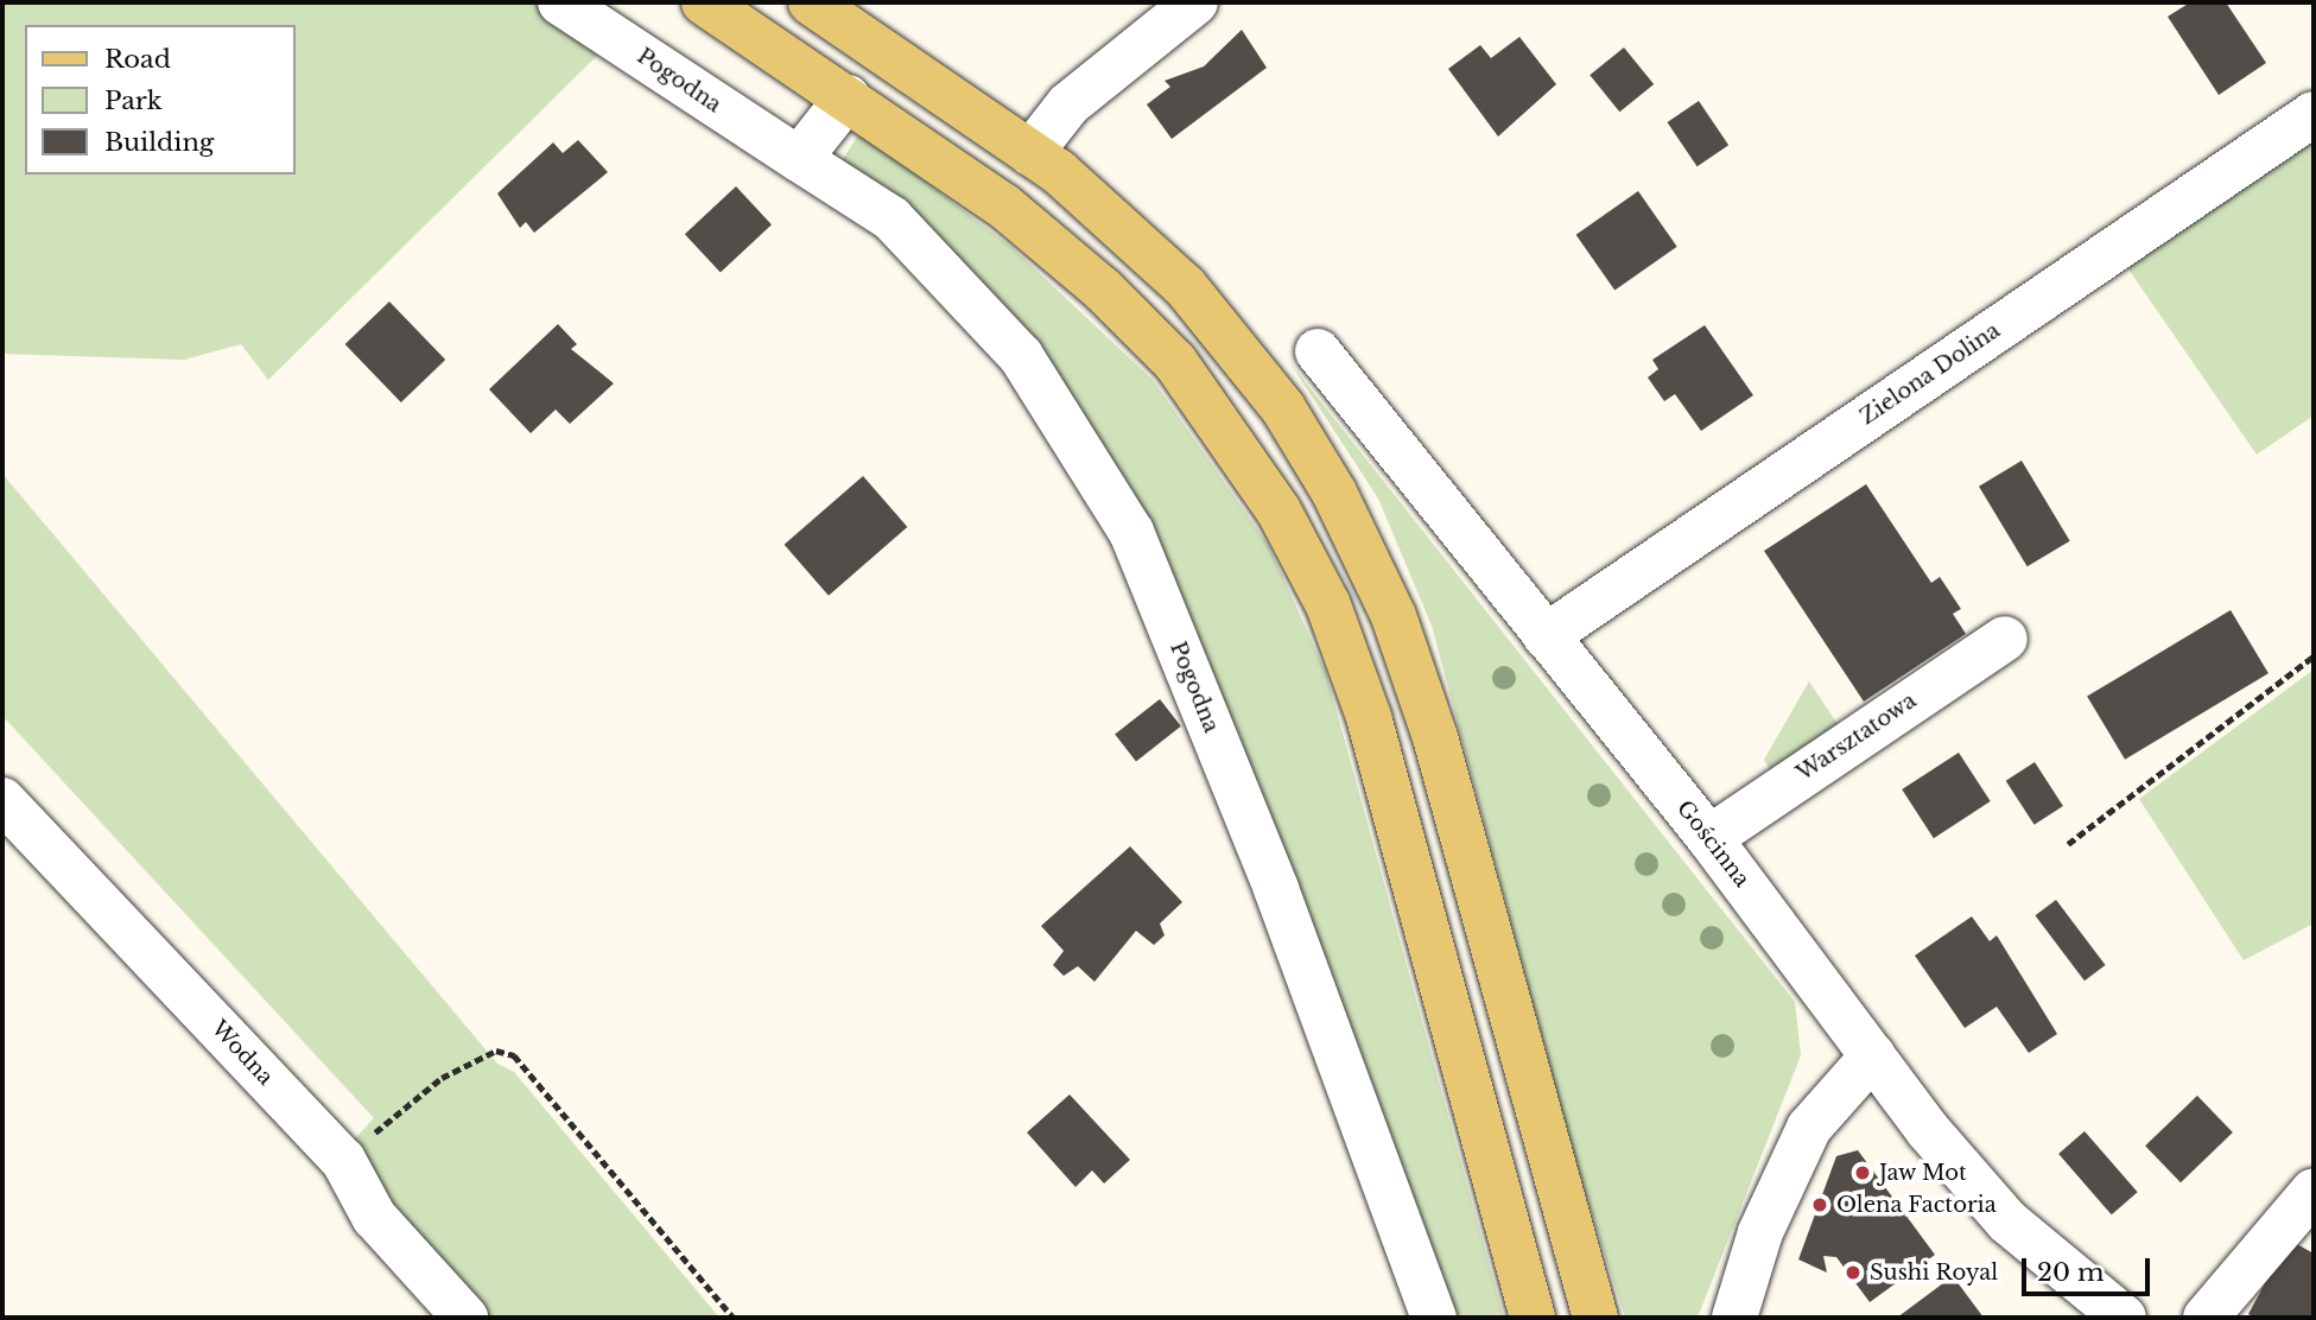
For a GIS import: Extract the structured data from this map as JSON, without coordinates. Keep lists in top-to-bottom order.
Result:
{
  "streets": {
    "street": [
      "Pogodna",
      "Zielona Dolina",
      "Warsztatowa",
      "Gościnna",
      "Wodna"
    ]
  },
  "crossings": [
    ["Zielona Dolina", "Gościnna"],
    ["Warsztatowa", "Gościnna"]
  ],
  "places": ["Jaw Mot", "Olena Factoria", "Sushi Royal"],
  "legend": ["Road", "Park", "Building"],
  "scale_bar": "20 m"
}
